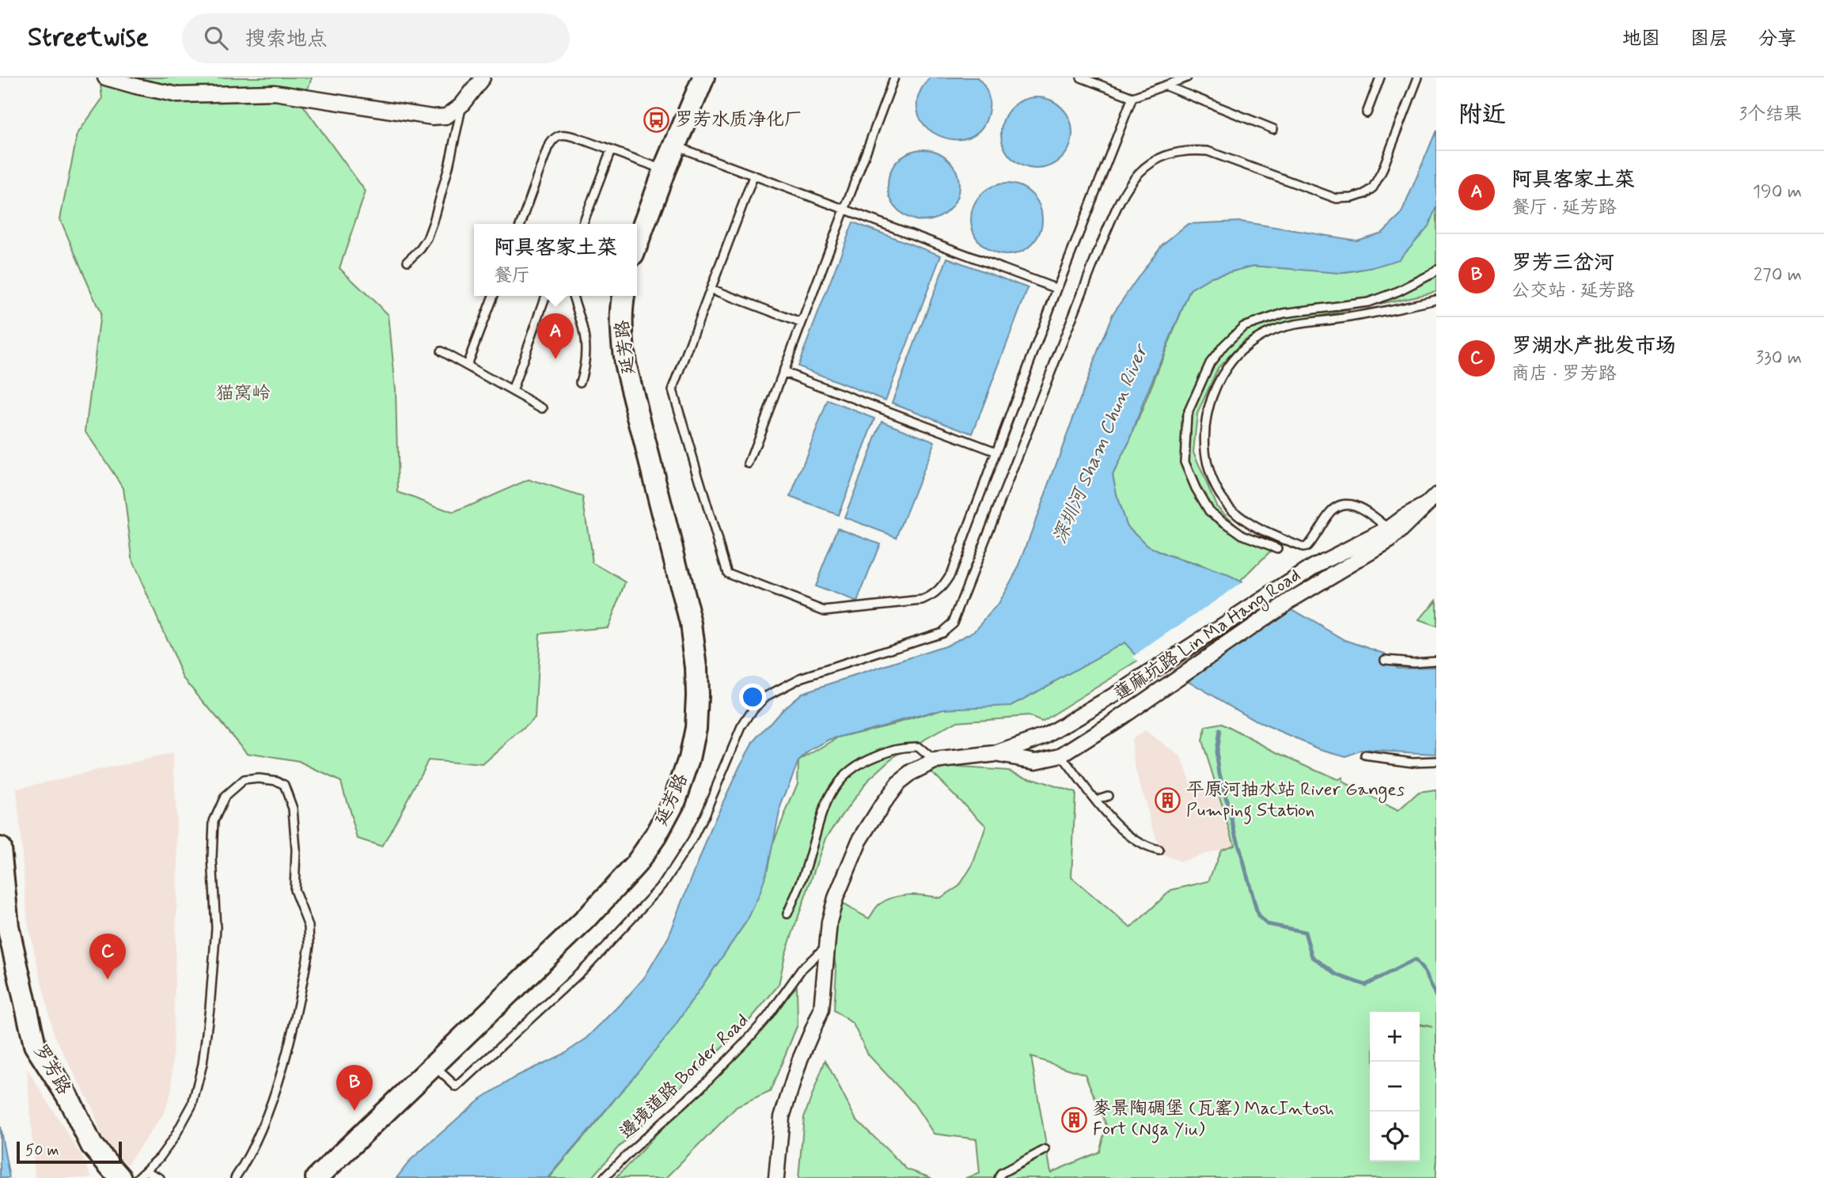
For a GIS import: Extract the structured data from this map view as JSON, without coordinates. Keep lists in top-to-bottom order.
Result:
{
  "streets": {
    "main road": ["延芳路", "罗芳路"],
    "street": ["蓮麻坑路 Lin Ma Hang Road"],
    "lane": ["邊境道路 Border Road"]
  },
  "crossings": [
    ["蓮麻坑路 Lin Ma Hang Road", "邊境道路 Border Road"]
  ],
  "water": ["深圳河 Sham Chun River"],
  "parks": ["猫窝岭"],
  "places": {
    "bus stop": ["罗芳水质净化厂"],
    "building": ["平原河抽水站 River Ganges Pumping Station", "麥景陶碉堡 (瓦窰) MacIntosh Fort (Nga Yiu)"]
  },
  "scale_bar": "50 m",
  "page": {
    "header": "Streetwise",
    "search": "搜索地点",
    "nav": ["地图", "图层", "分享"],
    "heading": ["附近", "3个结果"],
    "list": [
      {
        "mark": "A",
        "name": "阿具客家土菜",
        "note": "餐厅 · 延芳路",
        "value": "190 m"
      },
      {
        "mark": "B",
        "name": "罗芳三岔河",
        "note": "公交站 · 延芳路",
        "value": "270 m"
      },
      {
        "mark": "C",
        "name": "罗湖水产批发市场",
        "note": "商店 · 罗芳路",
        "value": "330 m"
      }
    ],
    "popup": ["阿具客家土菜", "餐厅"],
    "pins": ["A", "C", "B"],
    "map_buttons": ["+", "−"],
    "scale": "50 m"
  }
}
